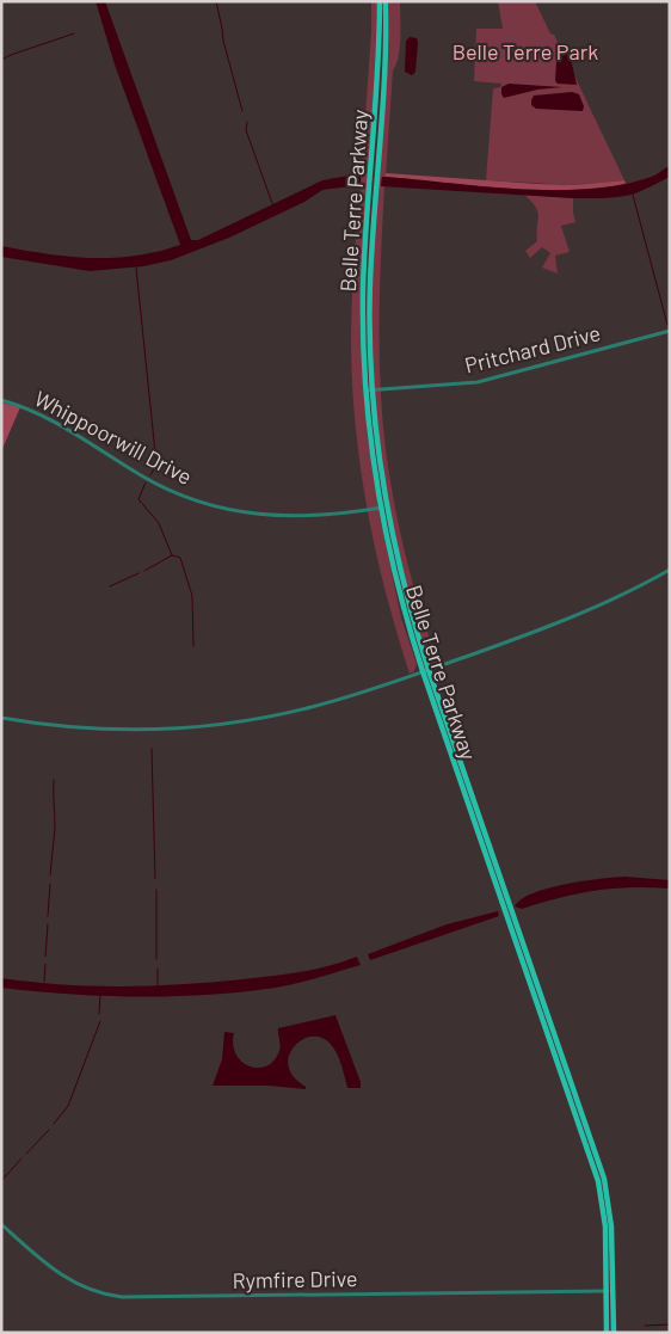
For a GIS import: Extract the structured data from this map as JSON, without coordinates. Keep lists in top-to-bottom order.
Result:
{
  "streets": {
    "main road": ["Belle Terre Parkway"],
    "street": ["Pritchard Drive", "Whippoorwill Drive", "Rymfire Drive"]
  },
  "crossings": [
    ["Belle Terre Parkway", "Pritchard Drive"],
    ["Belle Terre Parkway", "Whippoorwill Drive"],
    ["Belle Terre Parkway", "Rymfire Drive"]
  ],
  "parks": ["Belle Terre Park"]
}
